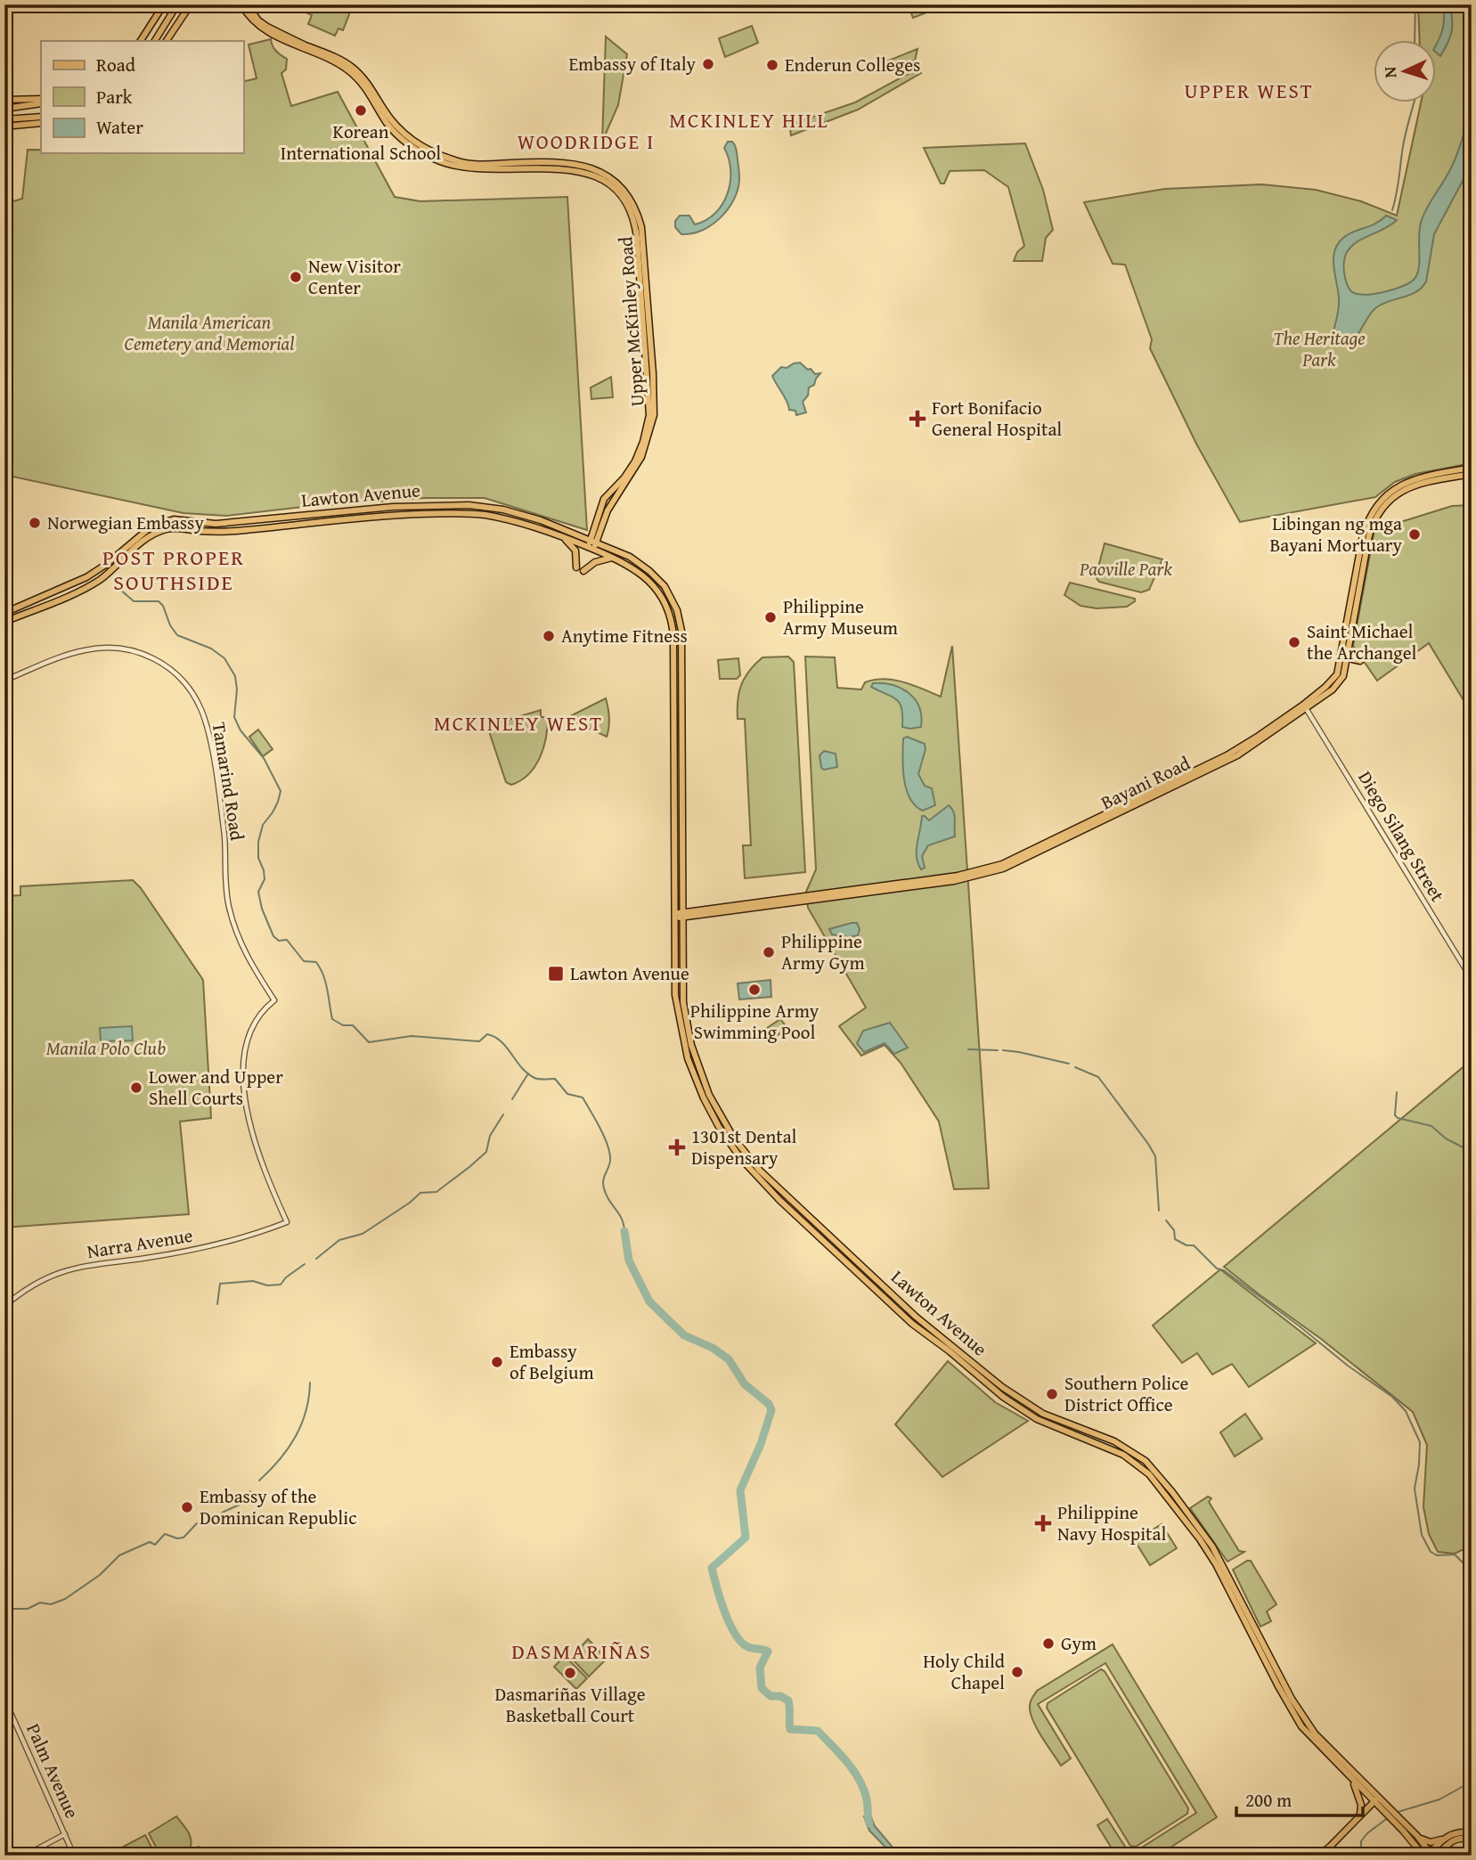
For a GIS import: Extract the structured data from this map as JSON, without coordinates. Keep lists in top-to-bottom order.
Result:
{
  "streets": {
    "main road": ["Upper McKinley Road", "Lawton Avenue", "Bayani Road"],
    "street": [
      "Tamarind Road",
      "Diego Silang Street",
      "Narra Avenue",
      "Palm Avenue"
    ]
  },
  "crossings": [
    ["Upper McKinley Road", "Lawton Avenue"],
    ["Lawton Avenue", "Bayani Road"],
    ["Tamarind Road", "Narra Avenue"],
    ["Bayani Road", "Diego Silang Street"]
  ],
  "districts": [
    "UPPER WEST",
    "MCKINLEY HILL",
    "WOODRIDGE I",
    "POST PROPER SOUTHSIDE",
    "MCKINLEY WEST",
    "DASMARIÑAS"
  ],
  "parks": [
    "Manila American Cemetery and Memorial",
    "The Heritage Park",
    "Paoville Park",
    "Manila Polo Club"
  ],
  "places": {
    "other": [
      "Embassy of Italy",
      "Enderun Colleges",
      "Korean International School",
      "New Visitor Center",
      "Norwegian Embassy",
      "Libingan ng mga Bayani Mortuary",
      "Philippine Army Museum",
      "Anytime Fitness",
      "Saint Michael the Archangel",
      "Philippine Army Gym",
      "Philippine Army Swimming Pool",
      "Lower and Upper Shell Courts",
      "Embassy of Belgium",
      "Southern Police District Office",
      "Embassy of the Dominican Republic",
      "Gym",
      "Holy Child Chapel",
      "Dasmariñas Village Basketball Court"
    ],
    "health": ["Fort Bonifacio General Hospital", "1301st Dental Dispensary", "Philippine Navy Hospital"],
    "transit": ["Lawton Avenue"]
  },
  "legend": ["Road", "Park", "Water"],
  "scale_bar": "200 m",
  "north": "left"
}
